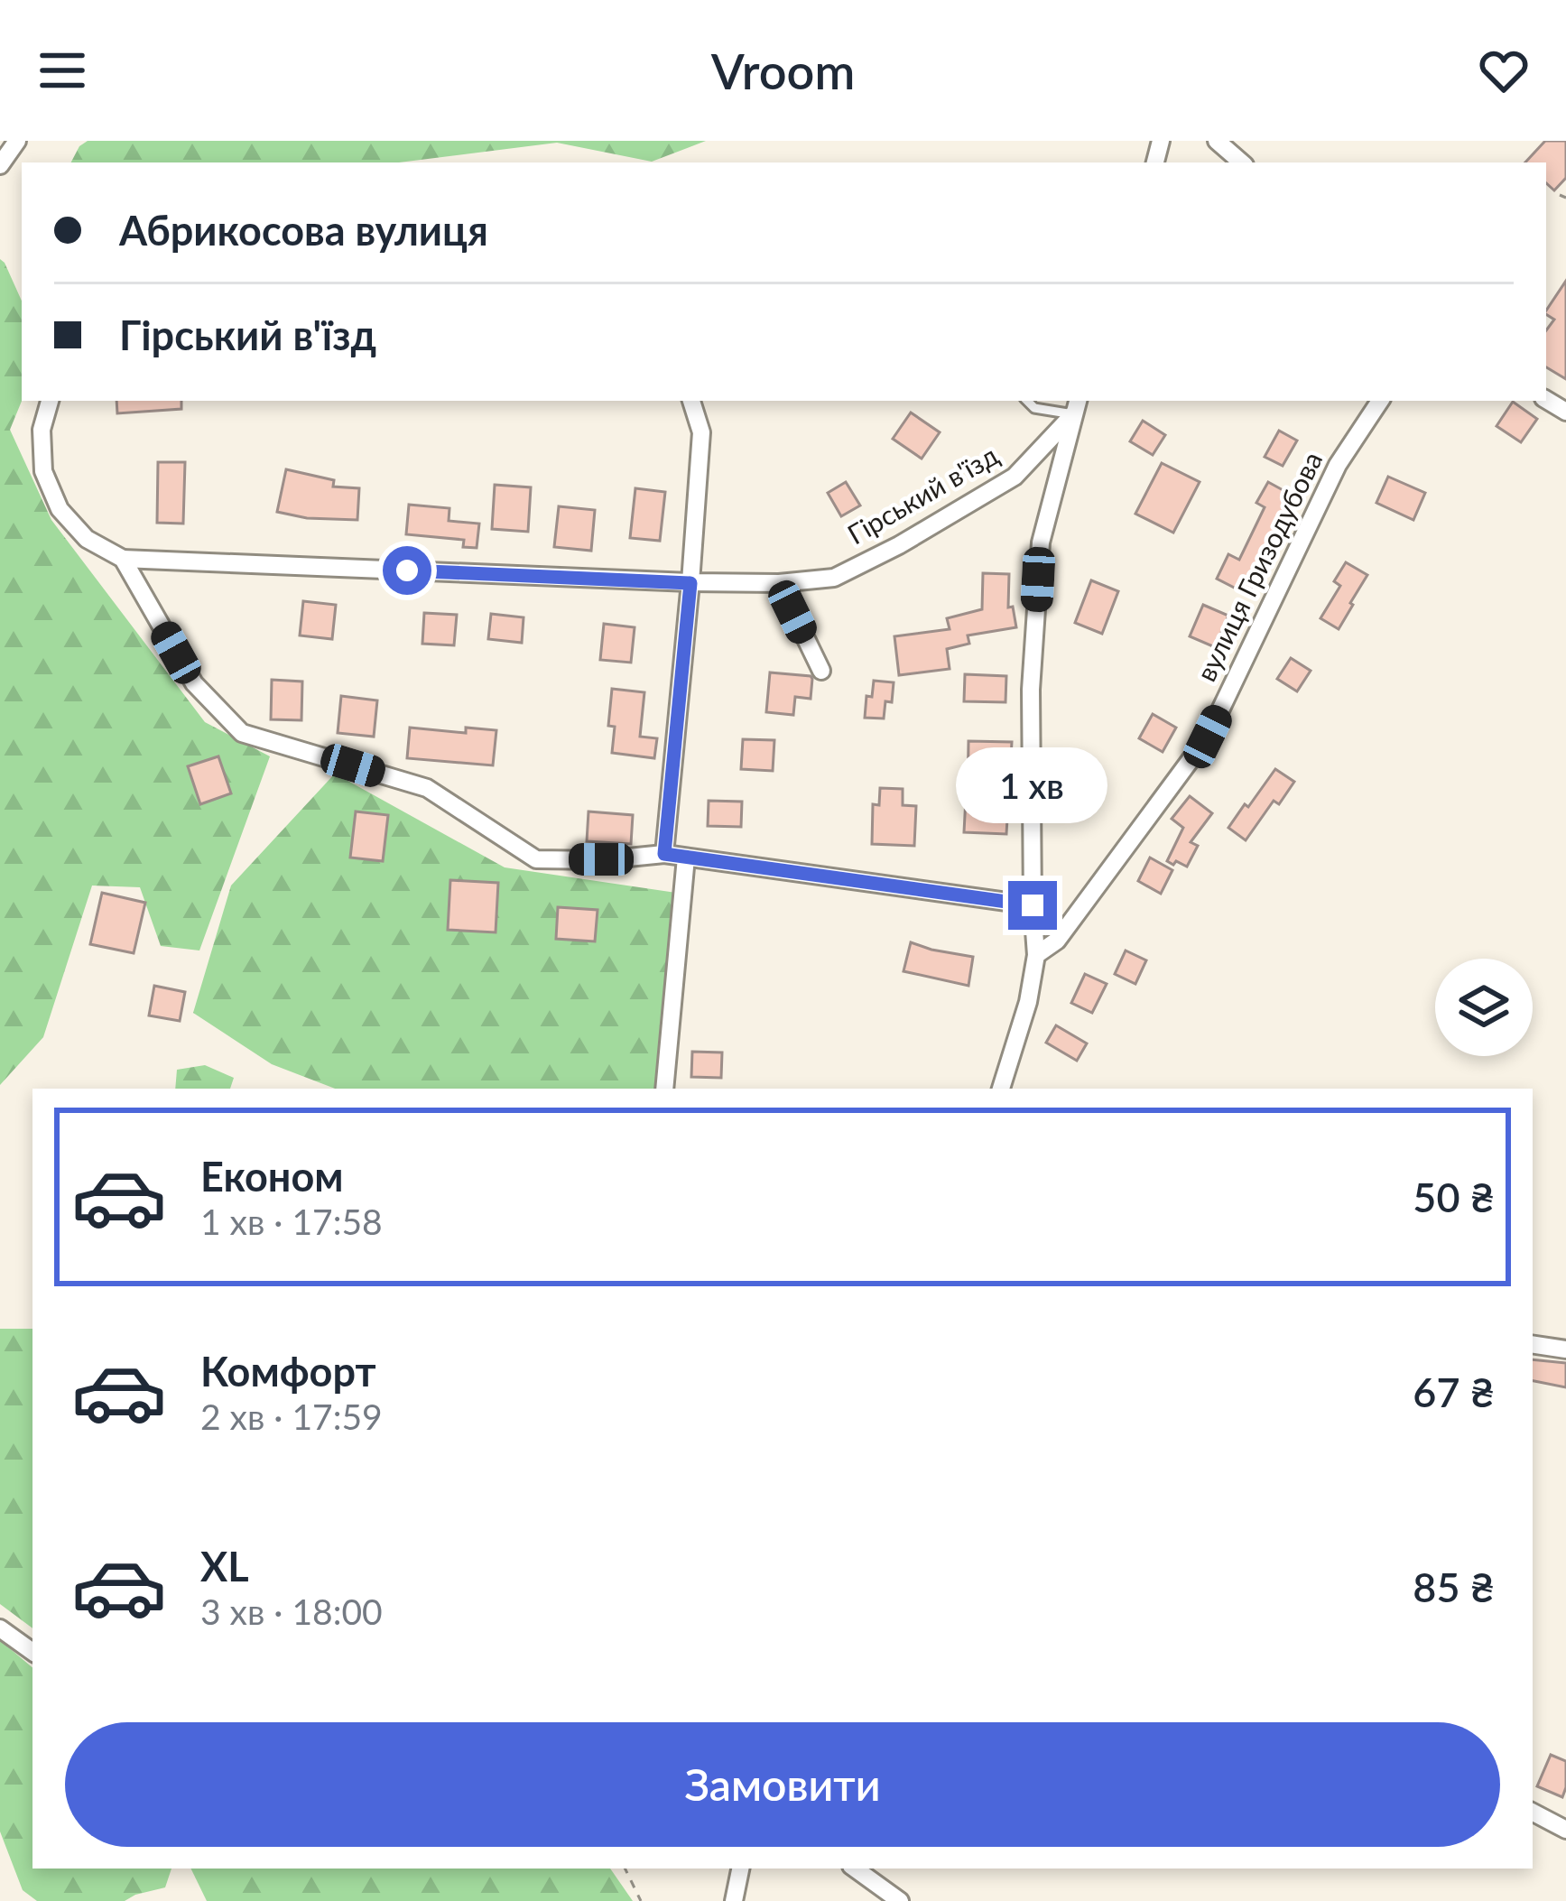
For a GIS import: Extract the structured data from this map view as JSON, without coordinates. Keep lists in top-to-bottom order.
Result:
{
  "streets": {
    "street": ["Гірський в'їзд", "вулиця Гризодубова"]
  },
  "page": {
    "header": "Vroom",
    "banner": ["Абрикосова вулиця", "Гірський в'їзд"],
    "bubble": "1 хв",
    "list": [
      {
        "name": "Економ",
        "note": "1 хв · 17:58",
        "value": "50 ₴"
      },
      {
        "name": "Комфорт",
        "note": "2 хв · 17:59",
        "value": "67 ₴"
      },
      {
        "name": "XL",
        "note": "3 хв · 18:00",
        "value": "85 ₴"
      }
    ],
    "buttons": "Замовити"
  }
}
